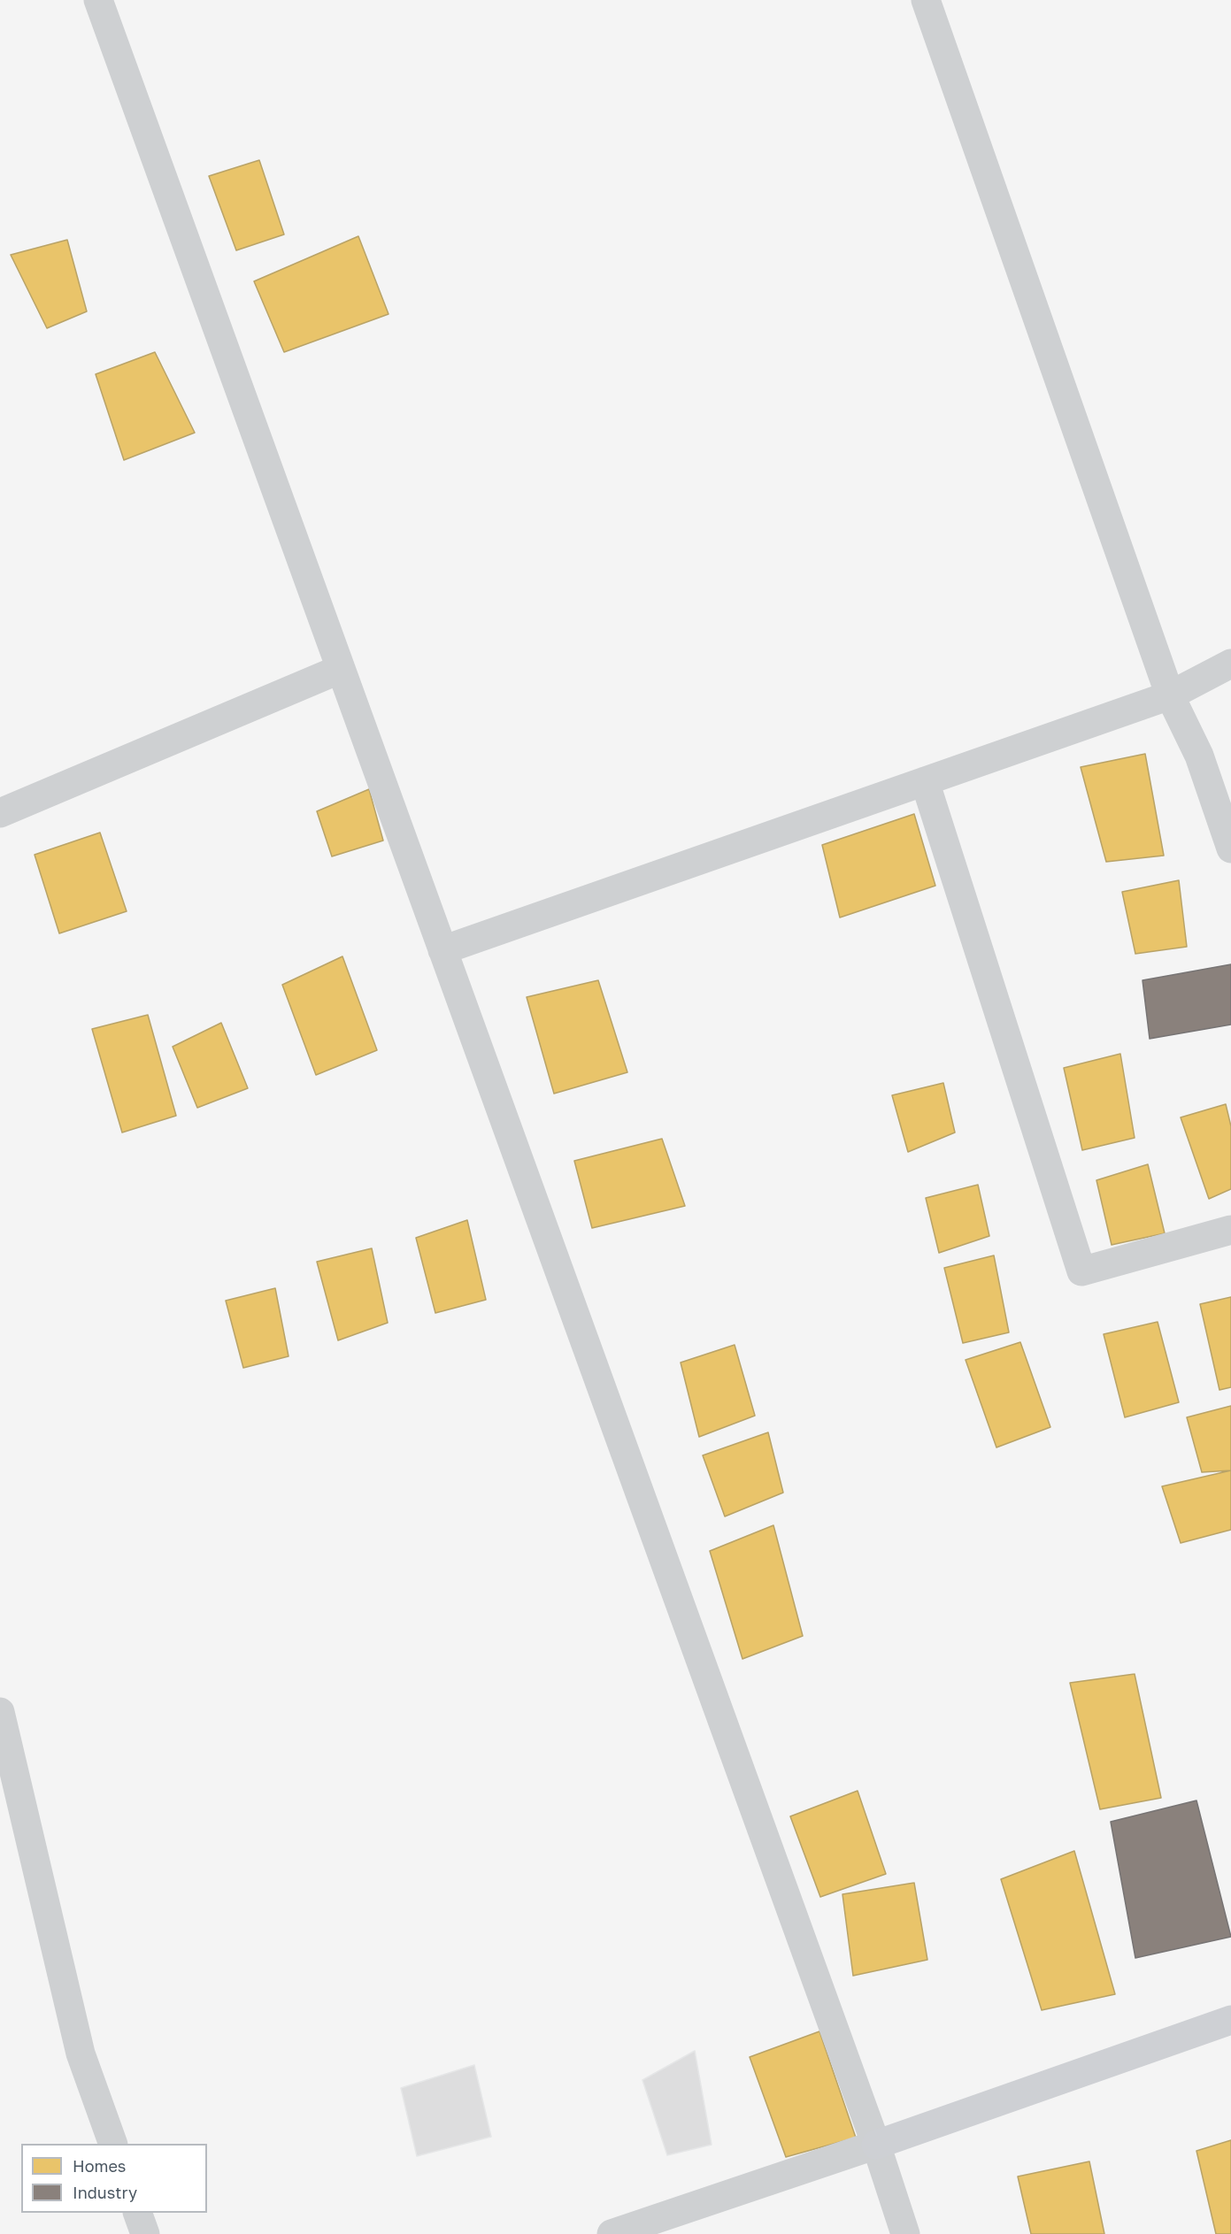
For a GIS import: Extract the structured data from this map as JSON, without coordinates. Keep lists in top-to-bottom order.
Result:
{
  "legend": ["Homes", "Industry"]
}
